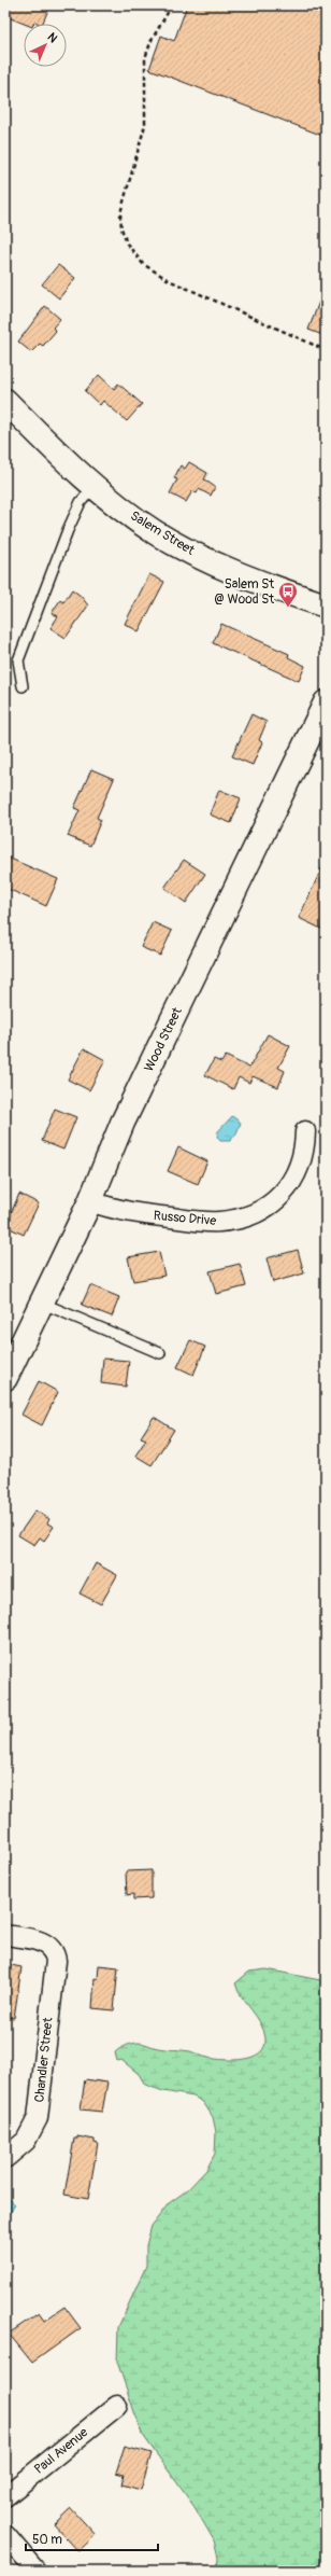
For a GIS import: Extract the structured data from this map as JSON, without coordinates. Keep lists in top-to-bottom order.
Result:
{
  "streets": {
    "street": [
      "Salem Street",
      "Wood Street",
      "Russo Drive",
      "Chandler Street",
      "Paul Avenue"
    ]
  },
  "crossings": [
    ["Wood Street", "Russo Drive"]
  ],
  "places": {
    "bus stop": ["Salem St @ Wood St"]
  },
  "scale_bar": "50 m",
  "north": "top right"
}
